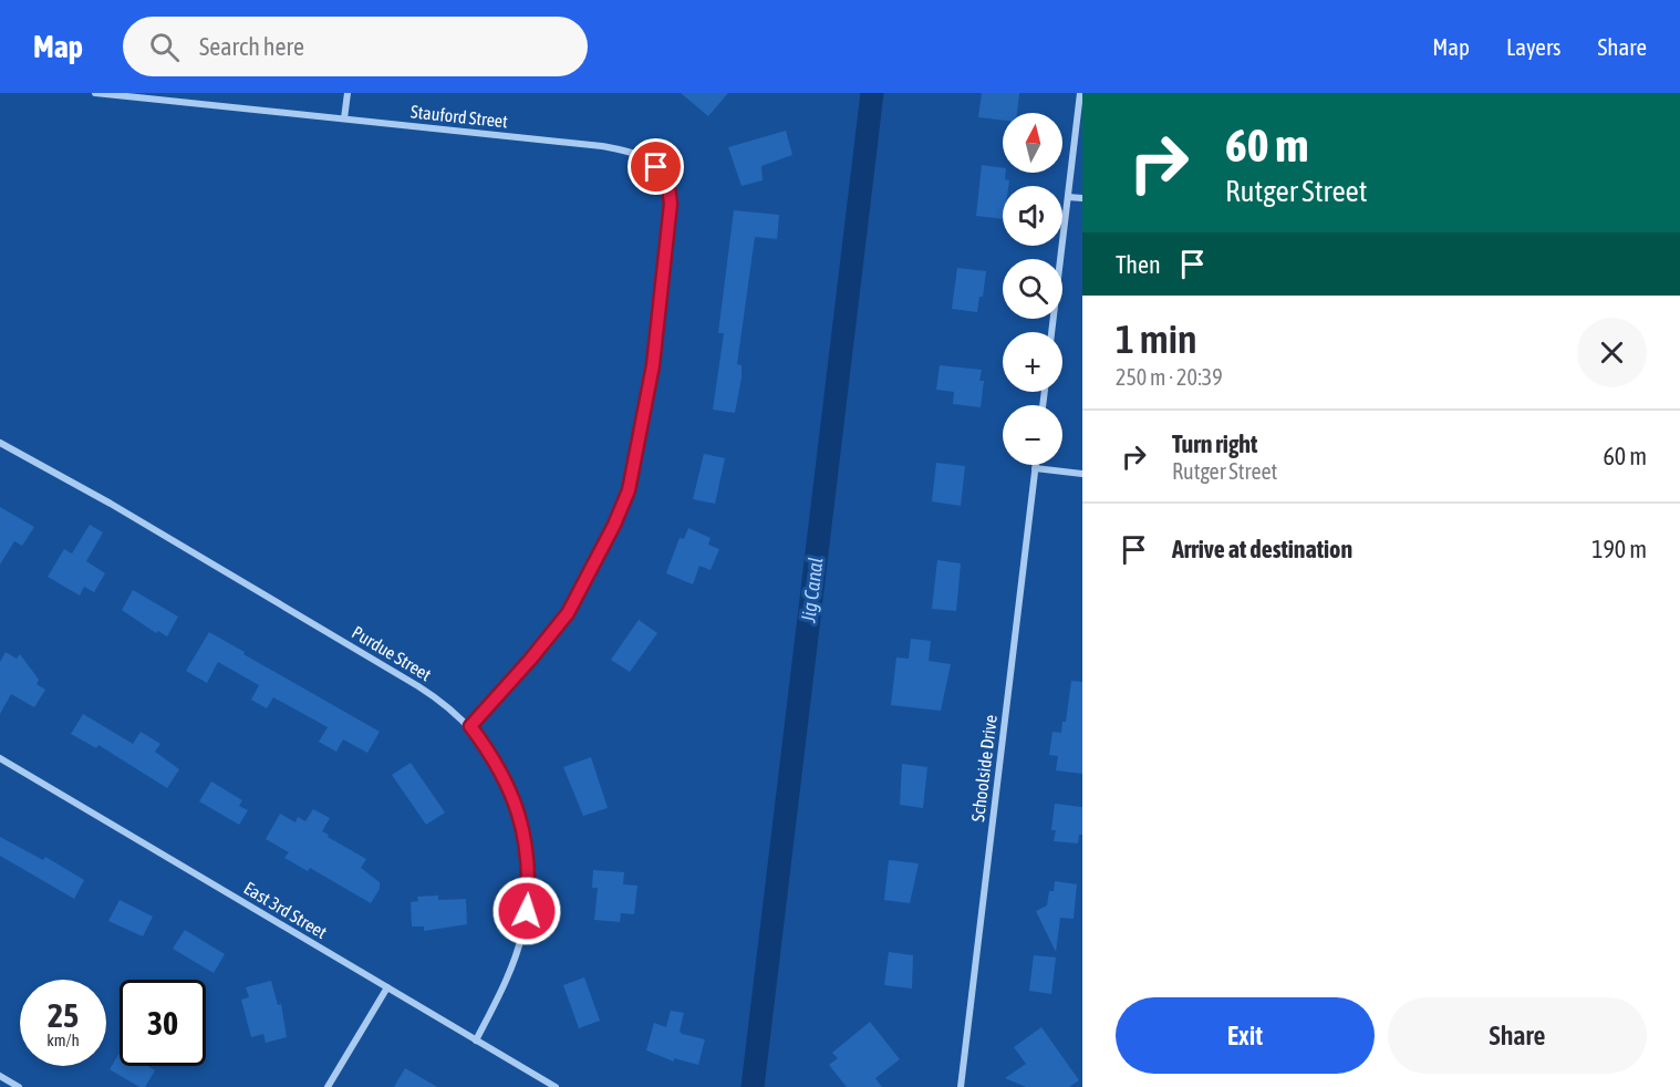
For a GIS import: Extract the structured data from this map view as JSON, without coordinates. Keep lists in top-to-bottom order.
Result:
{
  "streets": {
    "street": [
      "Stauford Street",
      "Purdue Street",
      "Schoolside Drive",
      "East 3rd Street"
    ]
  },
  "crossings": [
    ["Stauford Street", "Purdue Street"],
    ["Purdue Street", "East 3rd Street"]
  ],
  "water": ["Jig Canal"],
  "north": "top",
  "page": {
    "header": "Map",
    "search": "Search here",
    "nav": ["Map", "Layers", "Share"],
    "turn": ["60 m", "Rutger Street"],
    "map_buttons": ["+", "−"],
    "then": "Then",
    "heading": ["1 min", "250 m · 20:39"],
    "list": [
      {
        "name": "Turn right",
        "note": "Rutger Street",
        "value": "60 m"
      },
      {
        "name": "Arrive at destination",
        "value": "190 m"
      }
    ],
    "speed": "25 km/h",
    "limit": "30",
    "buttons": ["Exit", "Share"]
  }
}
